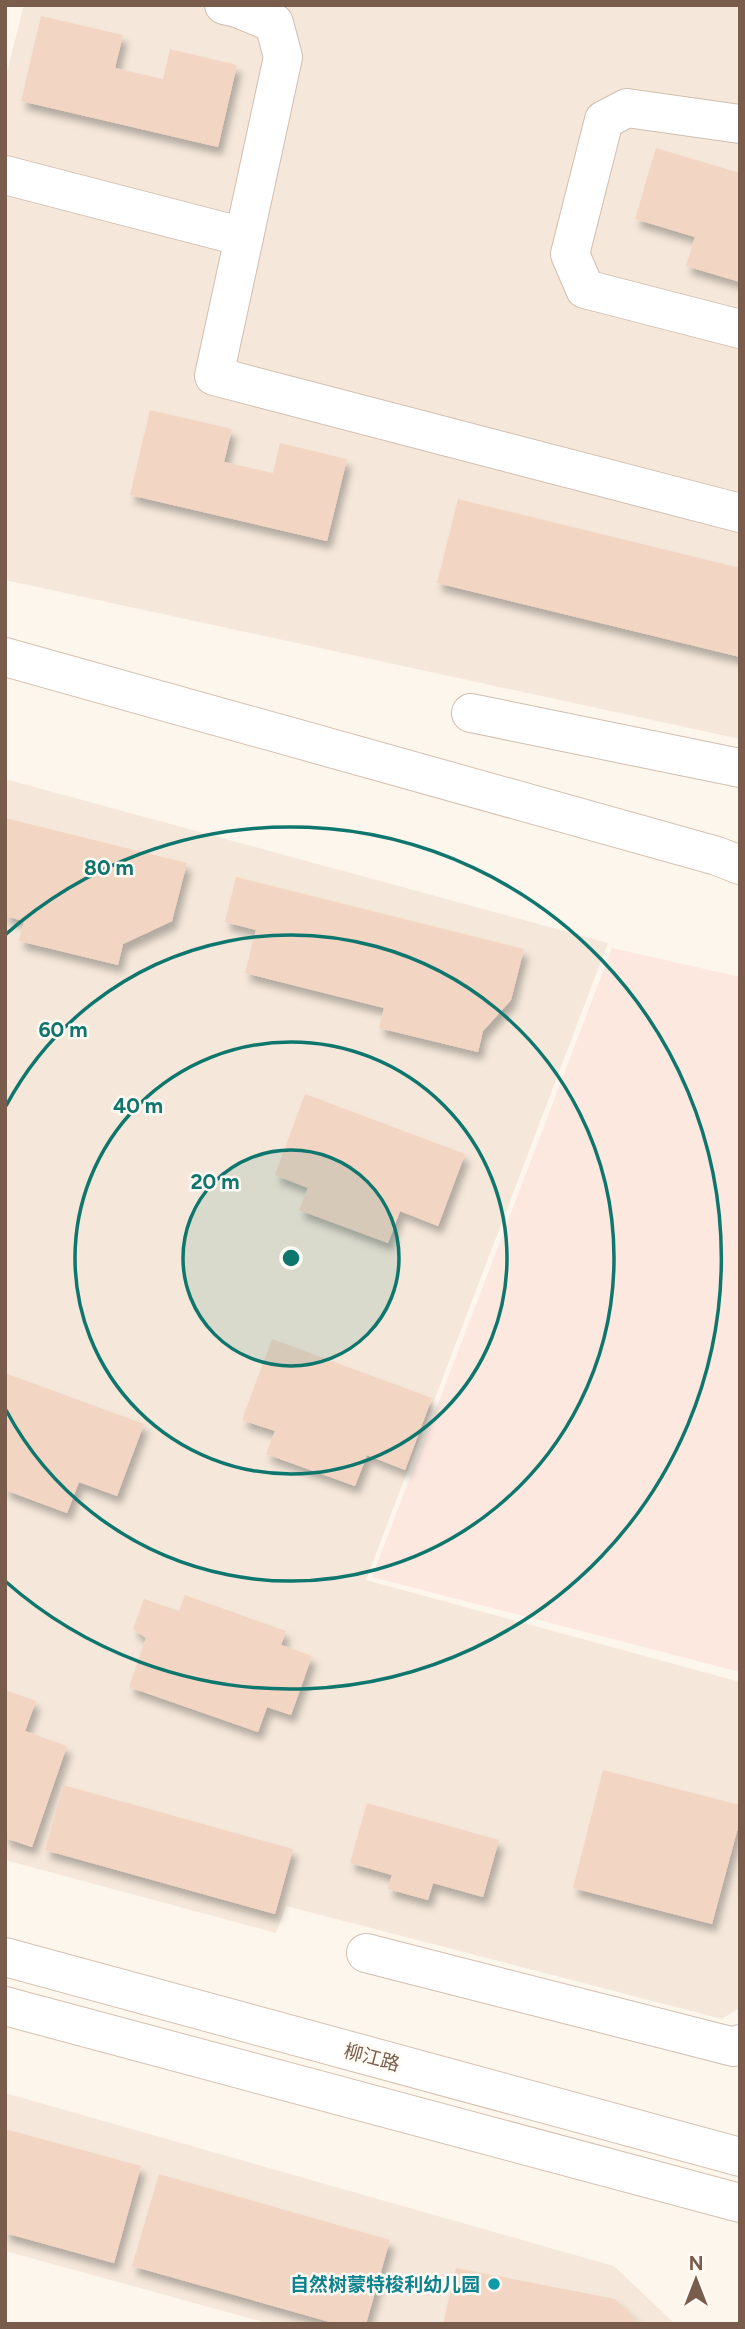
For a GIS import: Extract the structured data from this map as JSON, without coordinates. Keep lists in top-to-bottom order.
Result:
{
  "streets": {
    "street": ["柳江路"]
  },
  "places": ["自然树蒙特梭利幼儿园"],
  "north": "top",
  "rings": [
    "80 m",
    "60 m",
    "40 m",
    "20 m"
  ]
}
